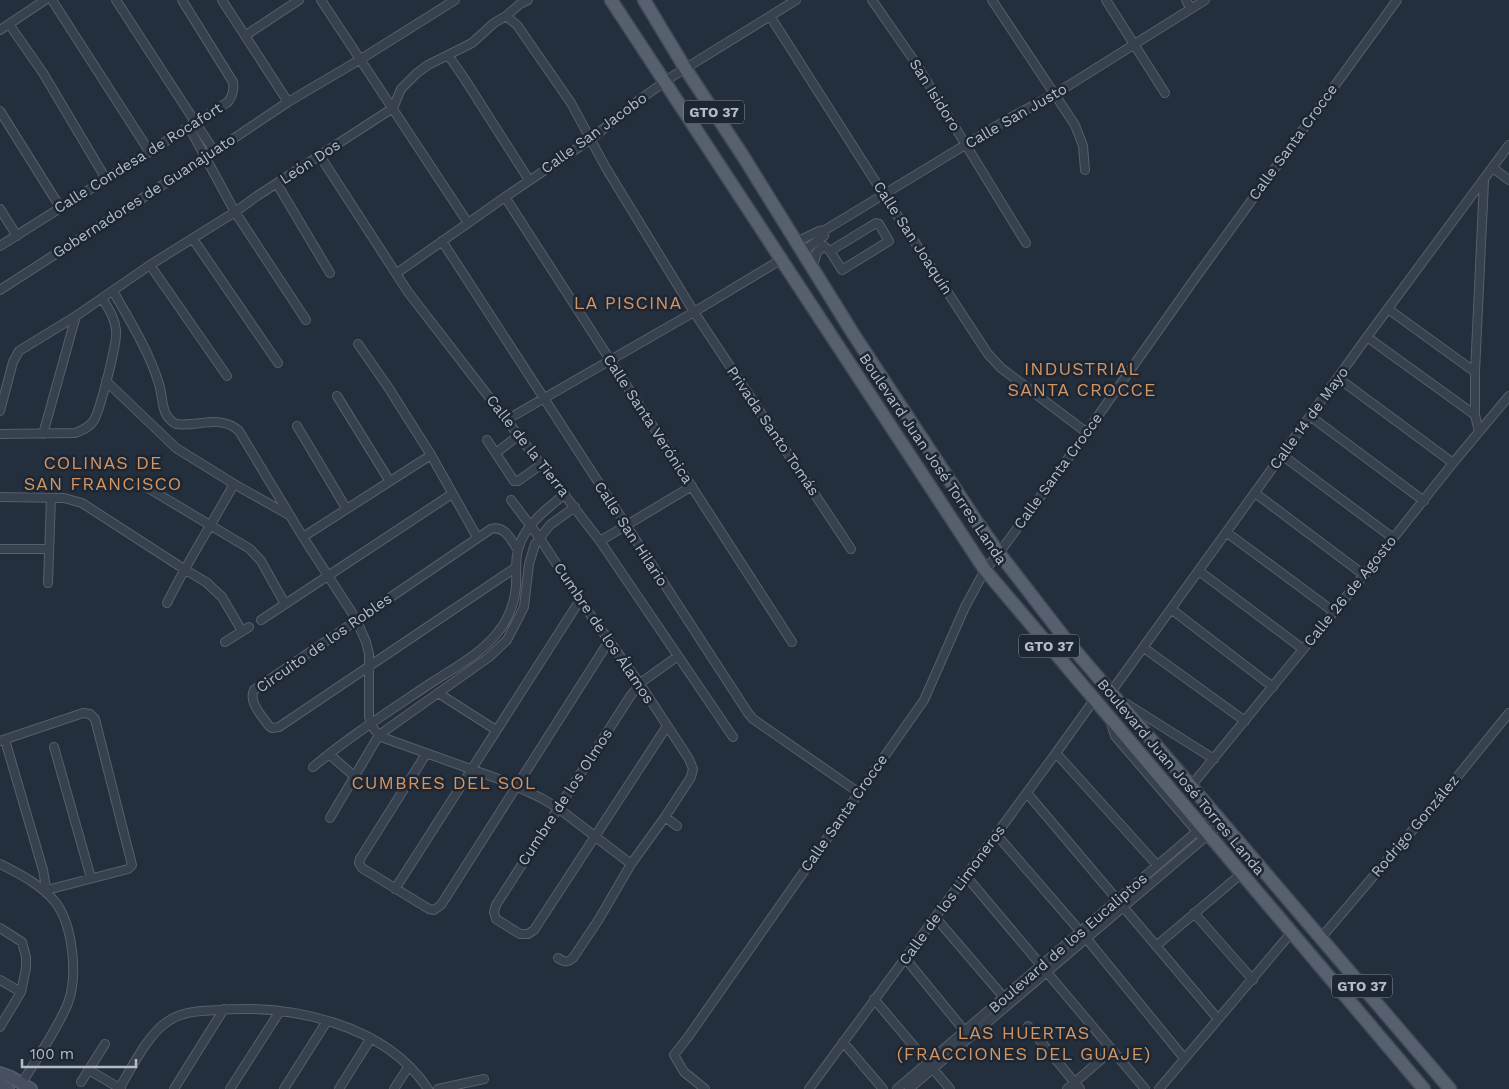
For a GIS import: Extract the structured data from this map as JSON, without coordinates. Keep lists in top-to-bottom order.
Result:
{
  "streets": {
    "main road": ["GTO 37", "Boulevard Juan José Torres Landa"],
    "street": [
      "San Isidoro",
      "Calle San Justo",
      "Calle San Jacobo",
      "Calle Santa Crocce",
      "Calle Condesa de Rocafort",
      "León Dos",
      "Gobernadores de Guanajuato",
      "Calle San Joaquín",
      "Calle 14 de Mayo",
      "Calle Santa Verónica",
      "Privada Santo Tomás",
      "Calle de la Tierra",
      "Calle San Hilario",
      "Calle 26 de Agosto",
      "Cumbre de los Álamos",
      "Circuito de los Robles",
      "Cumbre de los Olmos",
      "Rodrigo González",
      "Calle de los Limoneros",
      "Boulevard de los Eucaliptos"
    ]
  },
  "crossings": [
    ["San Isidoro", "Calle San Justo"],
    ["Calle San Justo", "Calle San Joaquín"],
    ["Calle San Justo", "Boulevard Juan José Torres Landa"],
    ["Calle San Jacobo", "Calle San Joaquín"],
    ["Calle San Jacobo", "Calle Santa Verónica"],
    ["Calle San Jacobo", "Privada Santo Tomás"],
    ["Calle San Jacobo", "Calle de la Tierra"],
    ["Calle San Jacobo", "Boulevard Juan José Torres Landa"],
    ["Calle San Jacobo", "Calle San Hilario"],
    ["Calle Santa Crocce", "Calle San Joaquín"],
    ["Calle Santa Crocce", "Boulevard Juan José Torres Landa"],
    ["Calle Santa Crocce", "Calle San Hilario"],
    ["León Dos", "Calle de la Tierra"],
    ["Calle 14 de Mayo", "Boulevard Juan José Torres Landa"],
    ["Calle de la Tierra", "Cumbre de los Olmos"],
    ["Boulevard Juan José Torres Landa", "Calle 26 de Agosto"],
    ["Boulevard Juan José Torres Landa", "Rodrigo González"],
    ["Boulevard Juan José Torres Landa", "Calle de los Limoneros"],
    ["Boulevard Juan José Torres Landa", "Boulevard de los Eucaliptos"],
    ["Cumbre de los Álamos", "Cumbre de los Olmos"]
  ],
  "districts": [
    "LA PISCINA",
    "INDUSTRIAL SANTA CROCCE",
    "COLINAS DE SAN FRANCISCO",
    "CUMBRES DEL SOL",
    "LAS HUERTAS (FRACCIONES DEL GUAJE)"
  ],
  "scale_bar": "100 m"
}
